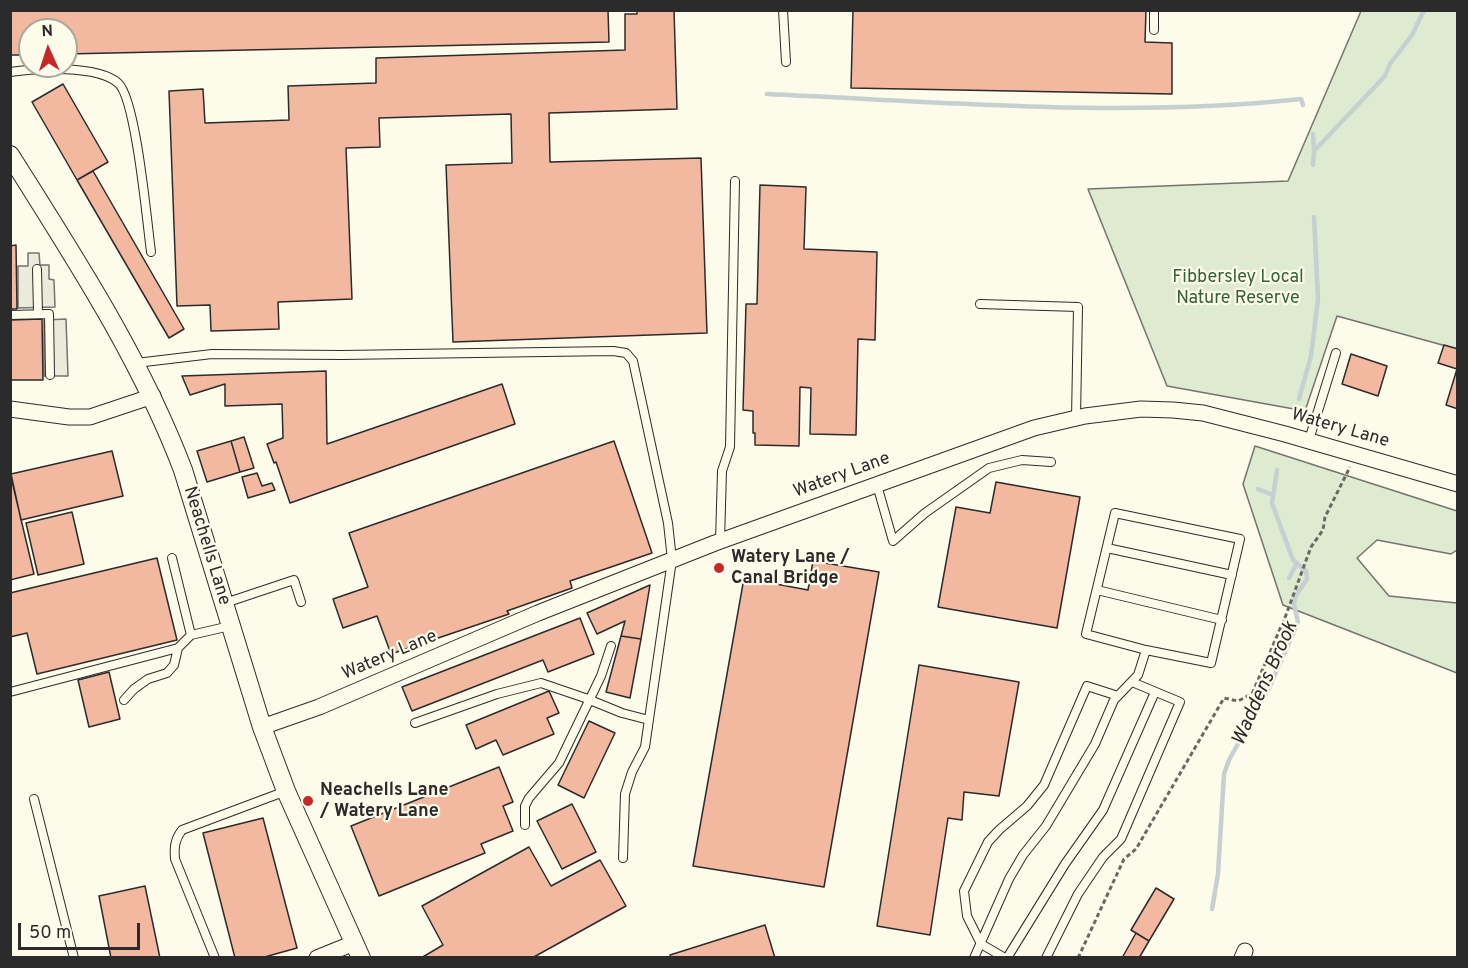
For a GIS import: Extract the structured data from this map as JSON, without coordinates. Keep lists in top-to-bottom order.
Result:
{
  "streets": {
    "street": ["Watery Lane", "Neachells Lane"]
  },
  "crossings": [
    ["Watery Lane", "Neachells Lane"]
  ],
  "water": ["Waddens Brook"],
  "parks": ["Fibbersley Local Nature Reserve"],
  "places": ["Watery Lane / Canal Bridge", "Neachells Lane / Watery Lane"],
  "scale_bar": "50 m",
  "north": "top"
}
